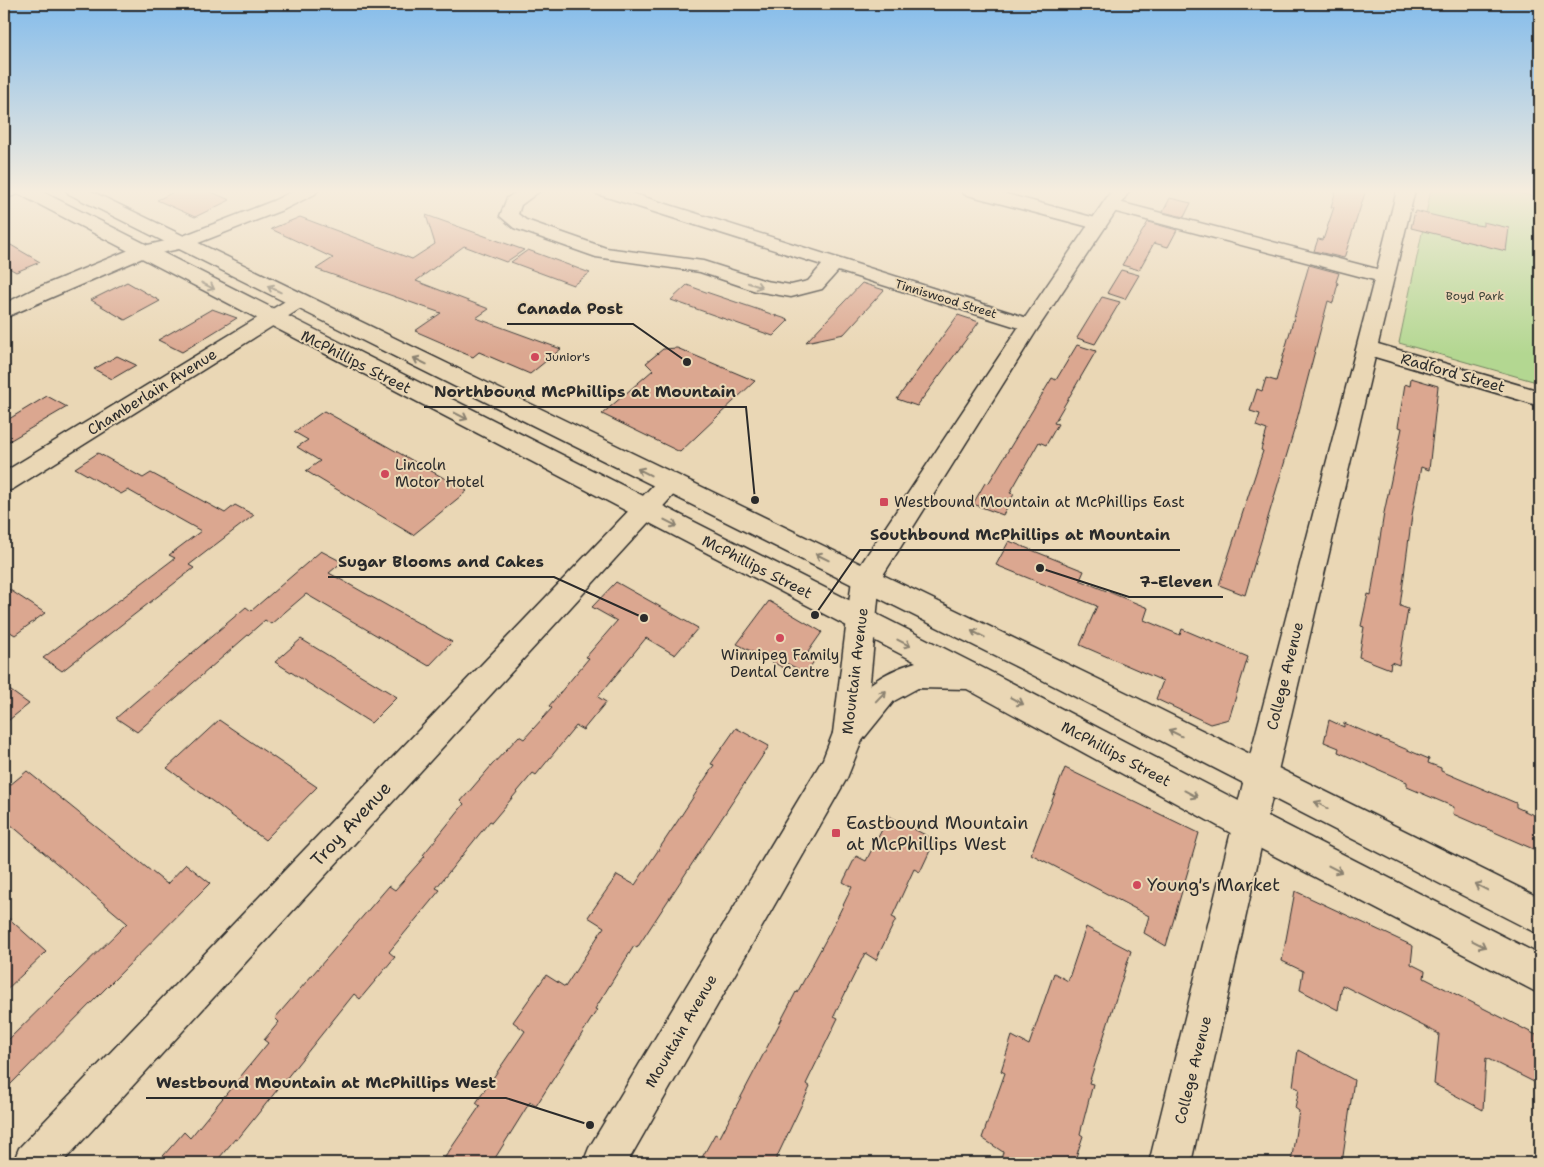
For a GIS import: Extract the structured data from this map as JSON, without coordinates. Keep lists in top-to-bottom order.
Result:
{
  "streets": {
    "street": [
      "Tinniswood Street",
      "McPhillips Street",
      "Radford Street",
      "Chamberlain Avenue",
      "Mountain Avenue",
      "College Avenue",
      "Troy Avenue"
    ]
  },
  "crossings": [
    ["Tinniswood Street", "Mountain Avenue"],
    ["McPhillips Street", "Chamberlain Avenue"],
    ["McPhillips Street", "Mountain Avenue"],
    ["McPhillips Street", "College Avenue"],
    ["McPhillips Street", "Troy Avenue"],
    ["Radford Street", "College Avenue"]
  ],
  "parks": ["Boyd Park"],
  "places": {
    "other": [
      "Junior's",
      "Canada Post",
      "Lincoln Motor Hotel",
      "Northbound McPhillips at Mountain",
      "7-Eleven",
      "Southbound McPhillips at Mountain",
      "Sugar Blooms and Cakes",
      "Winnipeg Family Dental Centre",
      "Young's Market",
      "Westbound Mountain at McPhillips West"
    ],
    "transit": ["Westbound Mountain at McPhillips East", "Eastbound Mountain at McPhillips West"]
  }
}
